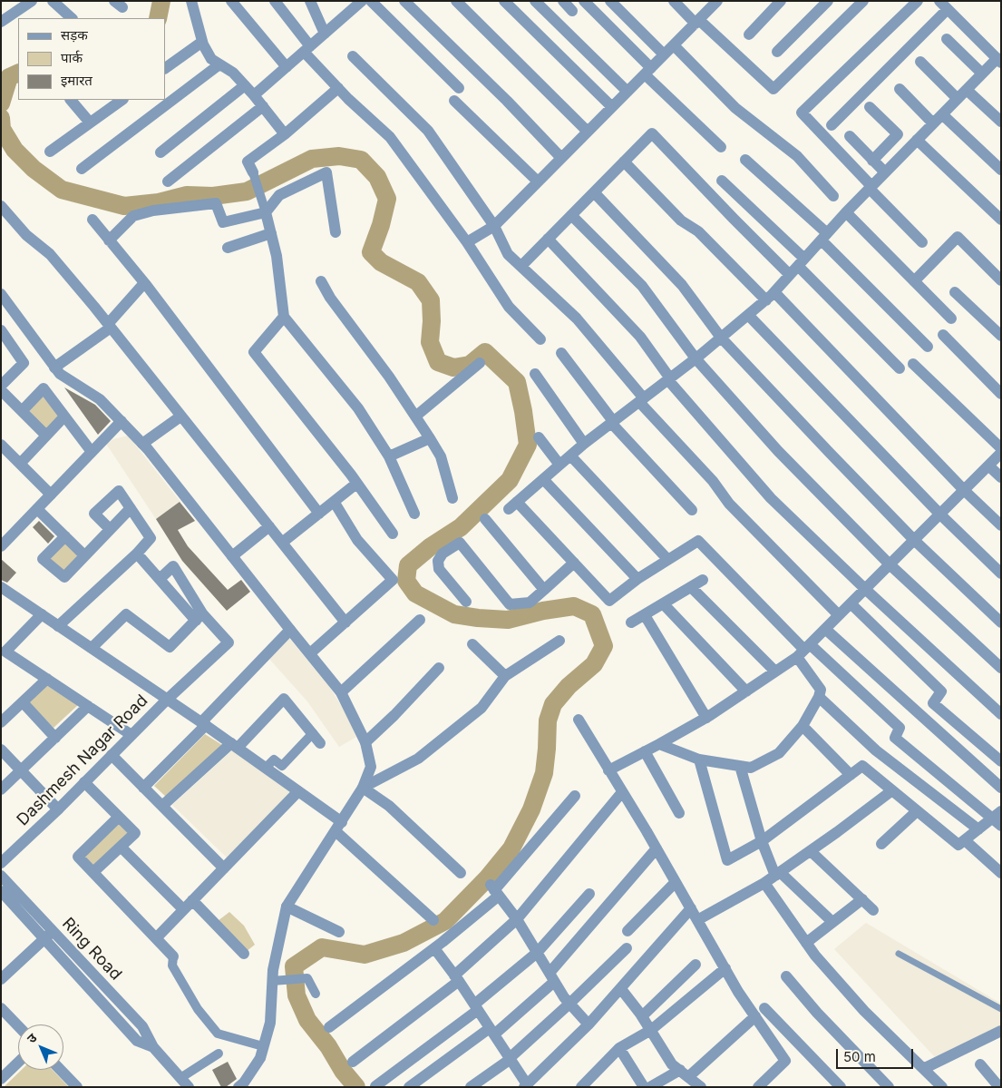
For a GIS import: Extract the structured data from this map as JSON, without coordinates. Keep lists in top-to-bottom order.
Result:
{
  "streets": {
    "street": ["Dashmesh Nagar Road", "Ring Road"]
  },
  "legend": ["सड़क", "पार्क", "इमारत"],
  "scale_bar": "50 m",
  "north": "top left"
}
